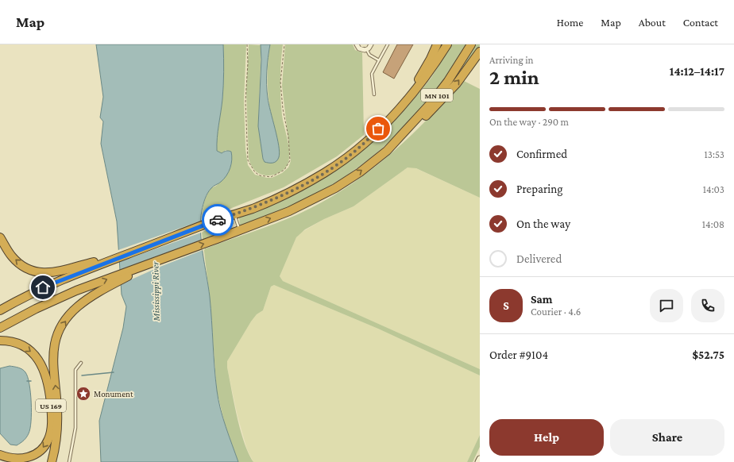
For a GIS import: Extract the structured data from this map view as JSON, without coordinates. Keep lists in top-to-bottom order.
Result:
{
  "streets": {
    "highway": ["MN 101", "US 169"]
  },
  "water": ["Mississippi River"],
  "places": {
    "place": ["Monument"]
  },
  "page": {
    "header": "Map",
    "nav": [
      "Home",
      "Map",
      "About",
      "Contact"
    ],
    "heading": ["2 min", "Arriving in", "14:12–14:17"],
    "panel": [
      "Sam",
      "Courier · 4.6",
      "Order #9104",
      "$52.75"
    ],
    "bar": "On the way · 290 m",
    "list": [
      ["Confirmed", "13:53"],
      ["Preparing", "14:03"],
      ["On the way", "14:08"],
      "Delivered"
    ],
    "round": "S",
    "buttons": ["Help", "Share"]
  }
}
